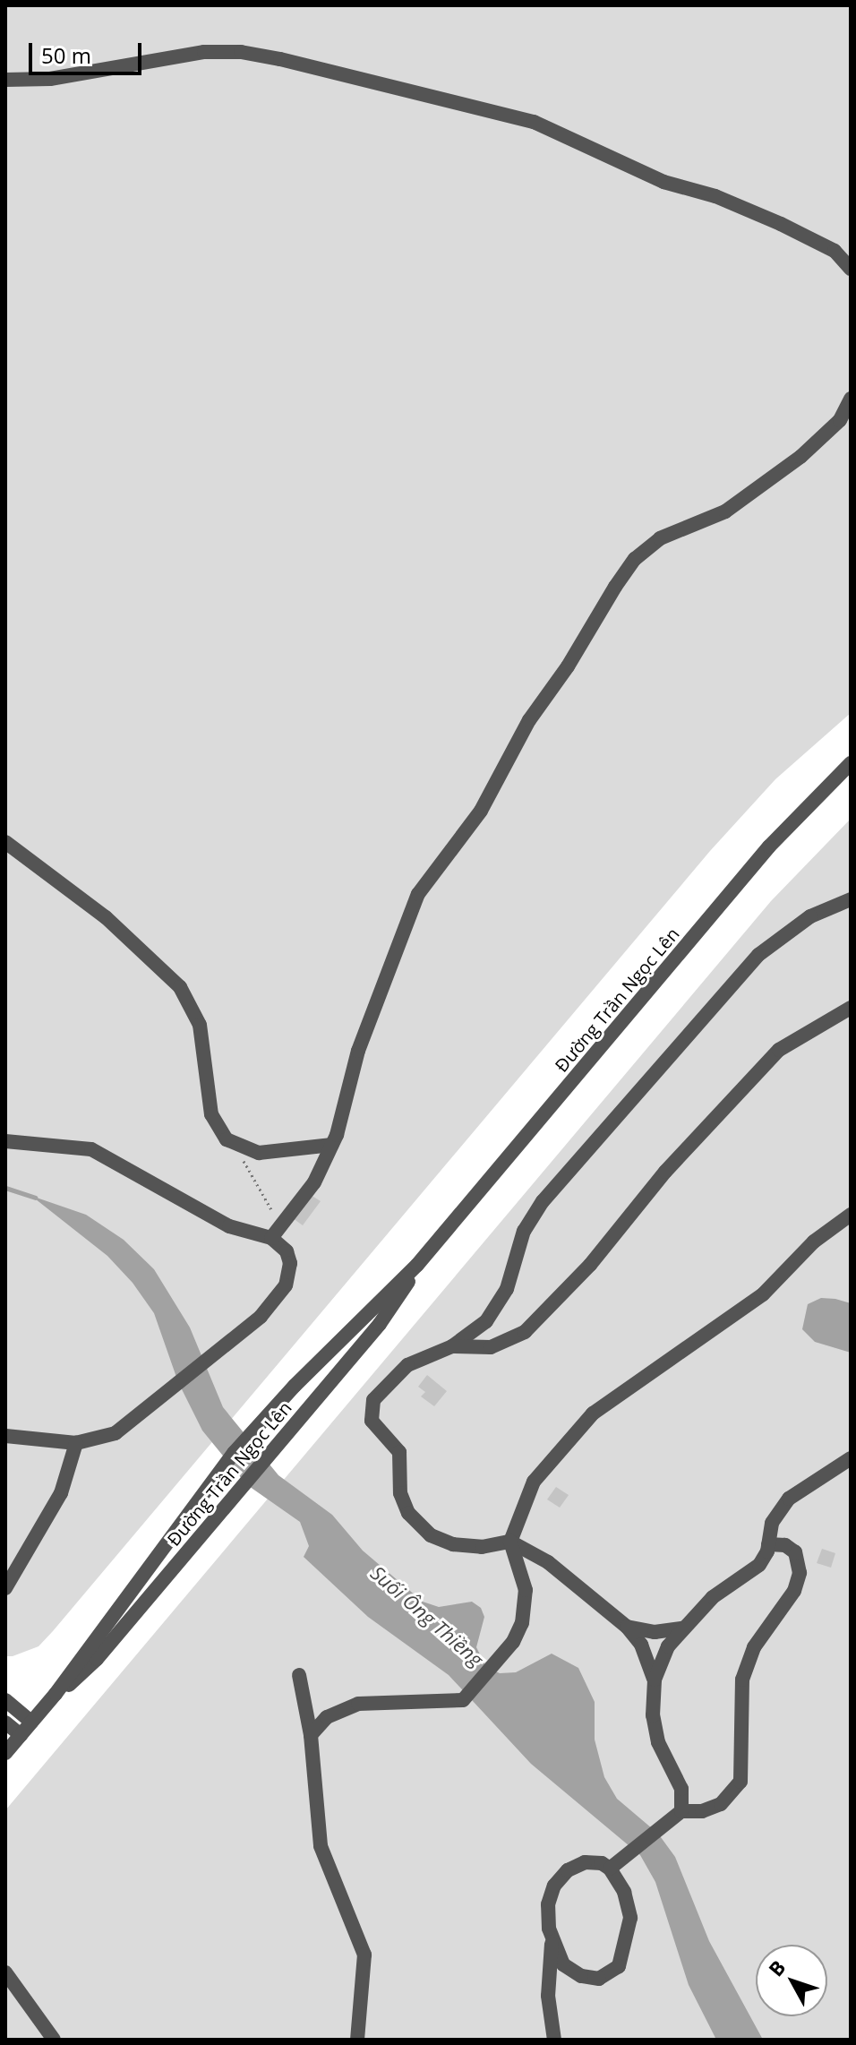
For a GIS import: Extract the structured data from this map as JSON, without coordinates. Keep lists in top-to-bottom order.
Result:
{
  "streets": {
    "street": ["Đường Trần Ngọc Lên"]
  },
  "water": ["Suối Ông Thiềng"],
  "scale_bar": "50 m",
  "north": "top left"
}
